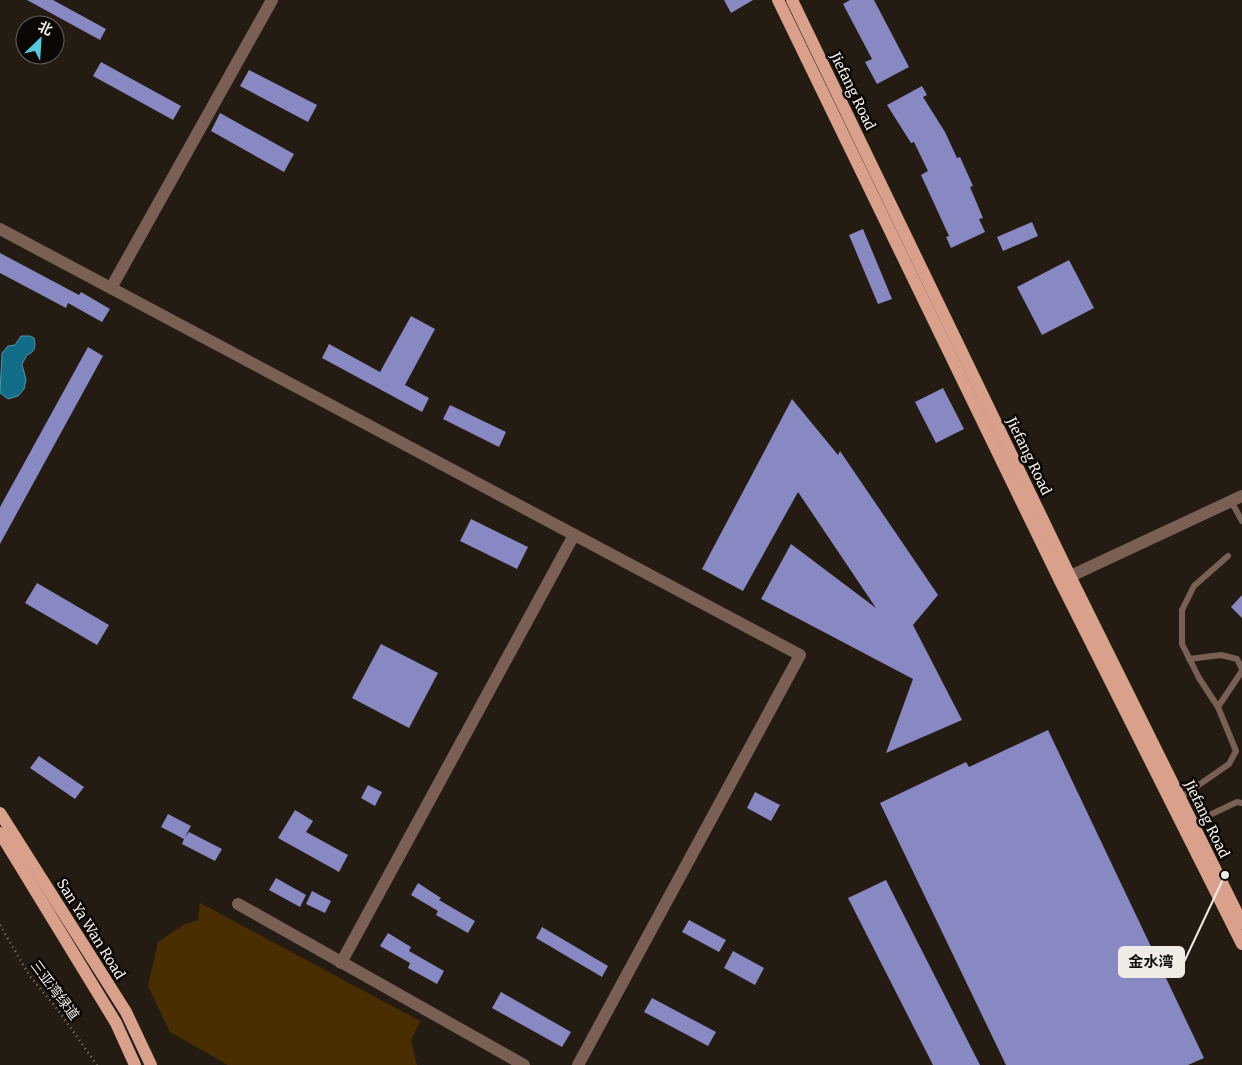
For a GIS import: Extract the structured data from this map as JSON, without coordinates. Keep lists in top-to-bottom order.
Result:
{
  "streets": {
    "main road": ["Jiefang Road", "San Ya Wan Road"],
    "path": ["三亚湾绿道"]
  },
  "places": ["金水湾"],
  "north": "top right"
}
